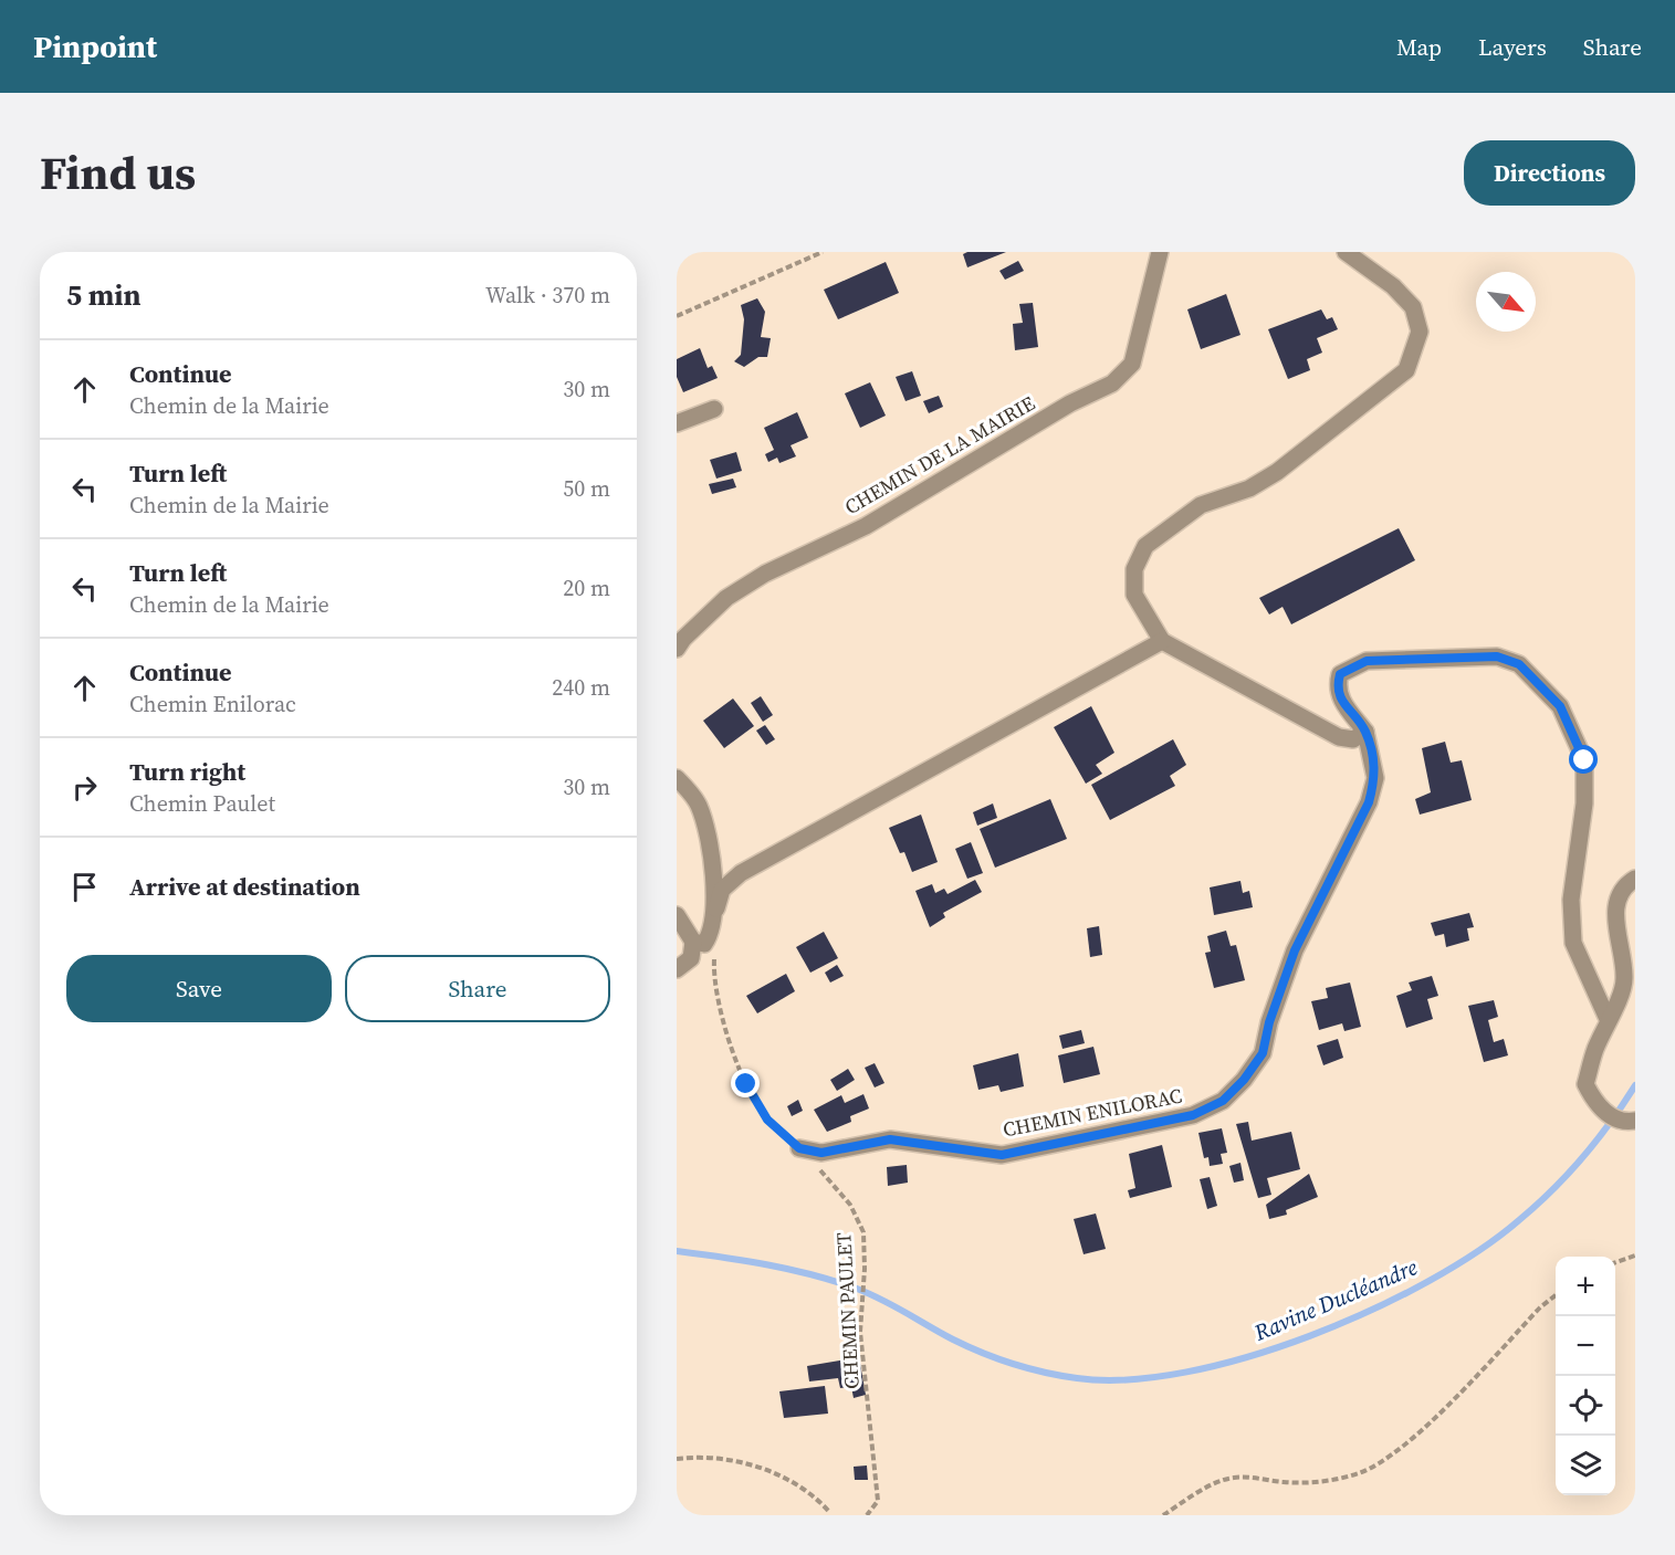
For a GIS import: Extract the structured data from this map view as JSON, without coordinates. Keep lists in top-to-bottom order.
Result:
{
  "streets": {
    "street": ["CHEMIN DE LA MAIRIE", "CHEMIN ENILORAC"],
    "path": ["CHEMIN PAULET"]
  },
  "crossings": [
    ["CHEMIN ENILORAC", "CHEMIN PAULET"]
  ],
  "water": ["Ravine Ducléandre"],
  "north": "bottom right",
  "page": {
    "header": "Pinpoint",
    "nav": ["Map", "Layers", "Share"],
    "title": "Find us",
    "buttons": [
      "Directions",
      ["Save", "Share"]
    ],
    "heading": ["5 min", "Walk · 370 m"],
    "list": [
      ["Continue", "Chemin de la Mairie", "30 m"],
      ["Turn left", "Chemin de la Mairie", "50 m"],
      ["Turn left", "Chemin de la Mairie", "20 m"],
      ["Continue", "Chemin Enilorac", "240 m"],
      ["Turn right", "Chemin Paulet", "30 m"],
      "Arrive at destination"
    ],
    "map_buttons": ["+", "−"]
  }
}
